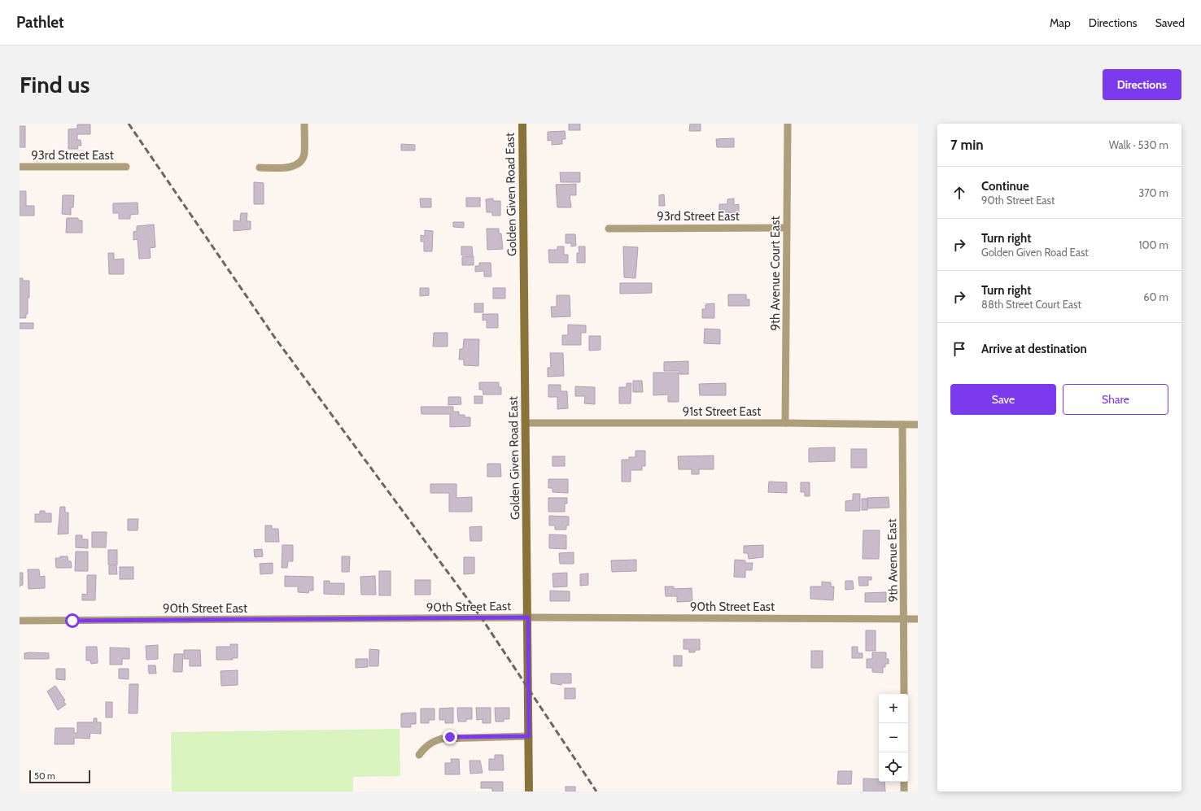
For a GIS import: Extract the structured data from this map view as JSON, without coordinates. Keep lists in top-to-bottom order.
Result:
{
  "streets": {
    "street": [
      "93rd Street East",
      "Golden Given Road East",
      "9th Avenue Court East",
      "91st Street East",
      "9th Avenue East",
      "90th Street East"
    ]
  },
  "crossings": [
    ["93rd Street East", "9th Avenue Court East"],
    ["Golden Given Road East", "91st Street East"],
    ["Golden Given Road East", "90th Street East"],
    ["9th Avenue Court East", "91st Street East"],
    ["91st Street East", "9th Avenue East"],
    ["9th Avenue East", "90th Street East"]
  ],
  "scale_bar": "50 m",
  "page": {
    "header": "Pathlet",
    "nav": ["Map", "Directions", "Saved"],
    "buttons": [
      "Directions",
      ["Save", "Share"]
    ],
    "title": "Find us",
    "heading": ["7 min", "Walk · 530 m"],
    "list": [
      ["Continue", "90th Street East", "370 m"],
      ["Turn right", "Golden Given Road East", "100 m"],
      ["Turn right", "88th Street Court East", "60 m"],
      "Arrive at destination"
    ],
    "map_buttons": ["+", "−"],
    "scale": "50 m"
  }
}
